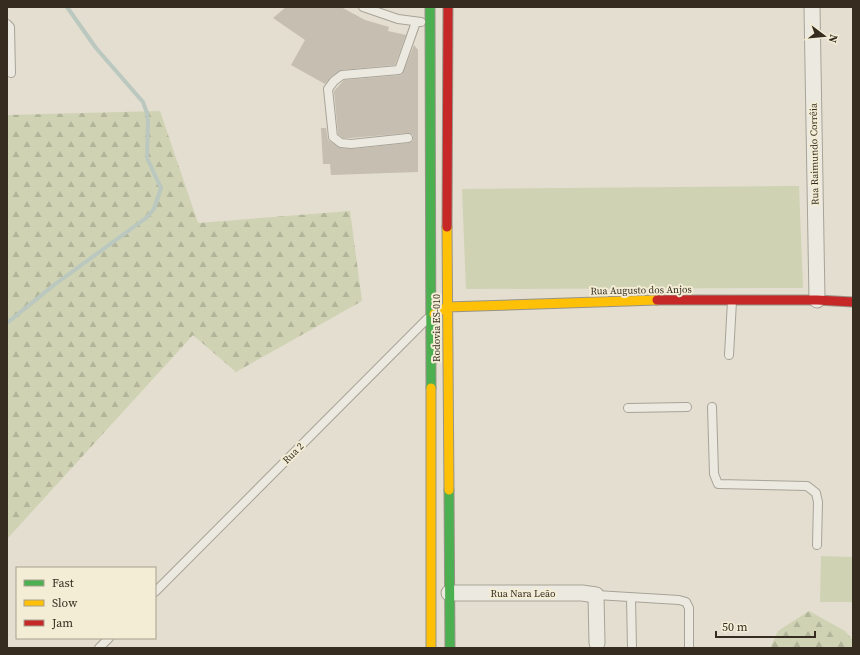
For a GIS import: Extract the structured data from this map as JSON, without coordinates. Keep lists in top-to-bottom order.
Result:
{
  "streets": {
    "main road": ["Rua Augusto dos Anjos", "Rodovia ES-010"],
    "street": ["Rua Raimundo Corrêia", "Rua Nara Leão"],
    "lane": ["Rua 2"]
  },
  "crossings": [
    ["Rua Raimundo Corrêia", "Rua Augusto dos Anjos"],
    ["Rua Augusto dos Anjos", "Rodovia ES-010"],
    ["Rua Augusto dos Anjos", "Rua 2"],
    ["Rodovia ES-010", "Rua 2"],
    ["Rodovia ES-010", "Rua Nara Leão"]
  ],
  "legend": ["Fast", "Slow", "Jam"],
  "scale_bar": "50 m",
  "north": "right"
}
